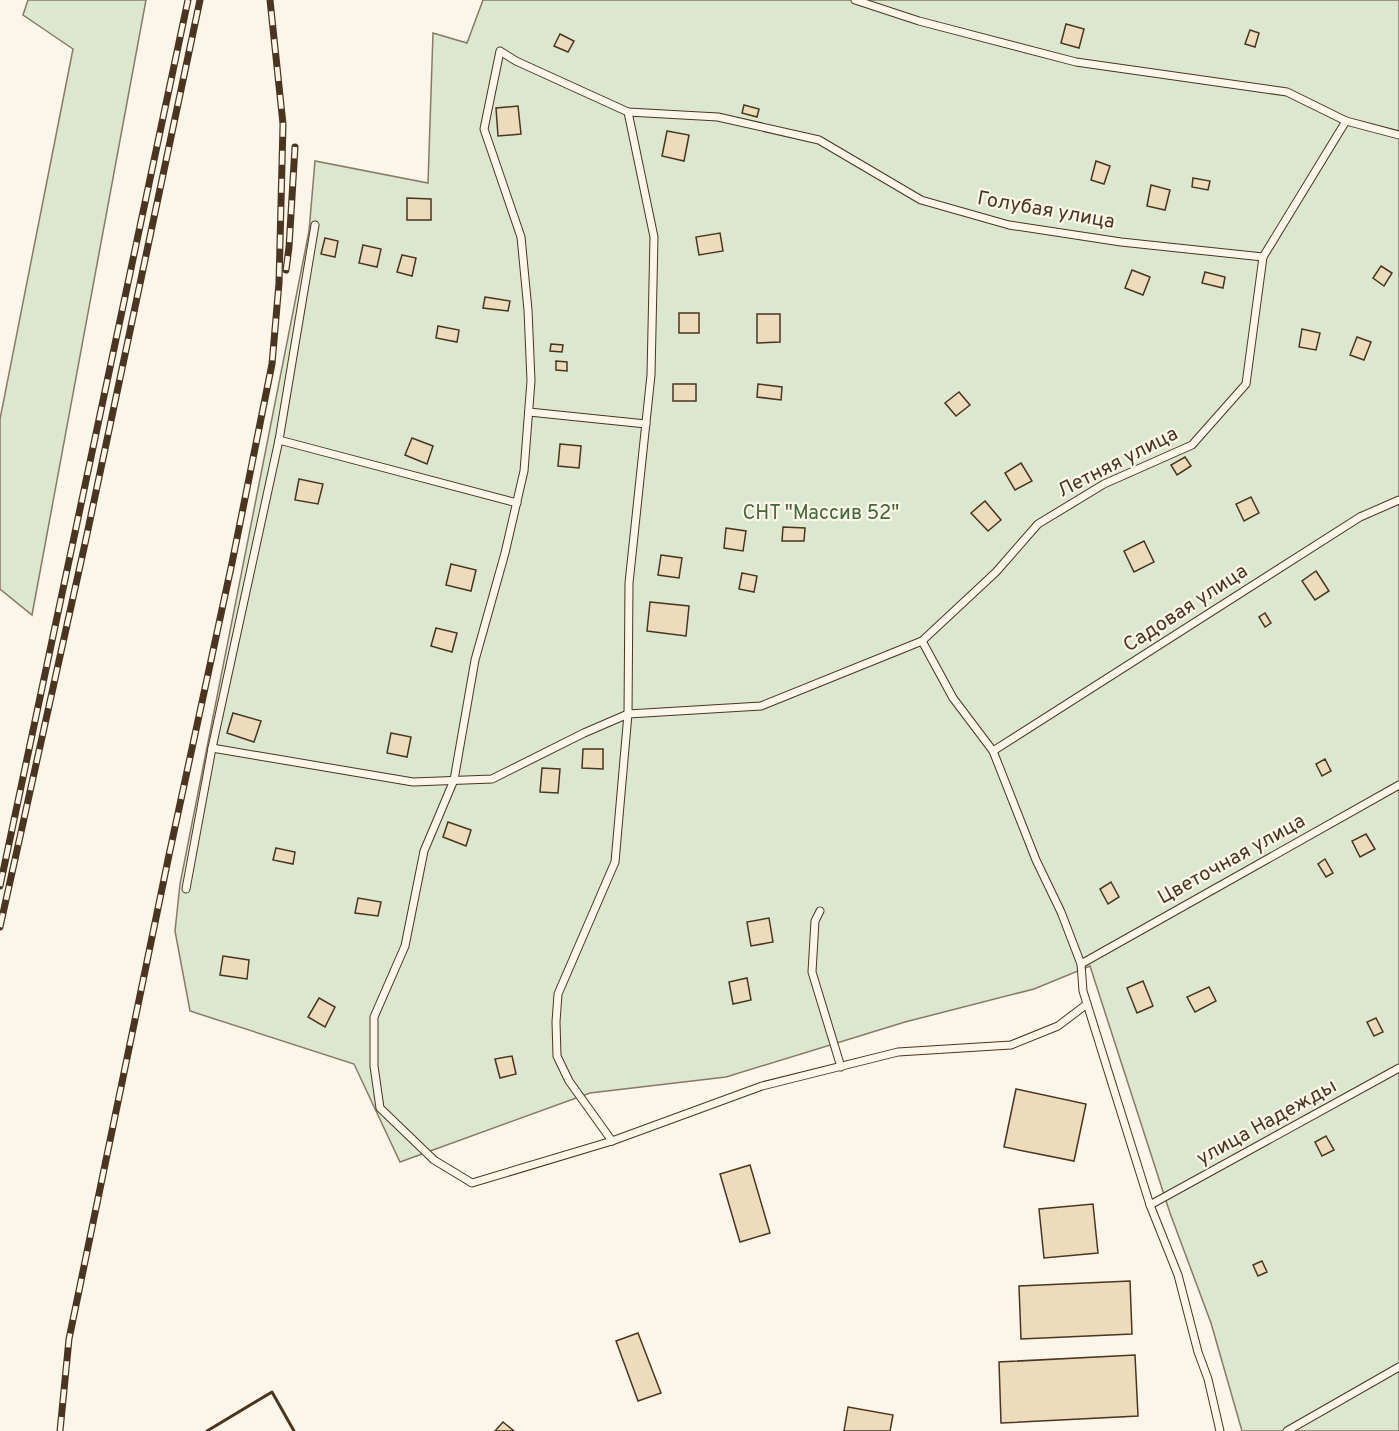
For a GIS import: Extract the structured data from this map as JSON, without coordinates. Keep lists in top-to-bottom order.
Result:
{
  "streets": {
    "lane": [
      "Голубая улица",
      "Летняя улица",
      "Садовая улица",
      "Цветочная улица",
      "улица Надежды"
    ]
  },
  "crossings": [
    ["Голубая улица", "Летняя улица"]
  ],
  "parks": ["СНТ \"Массив 52\""]
}
